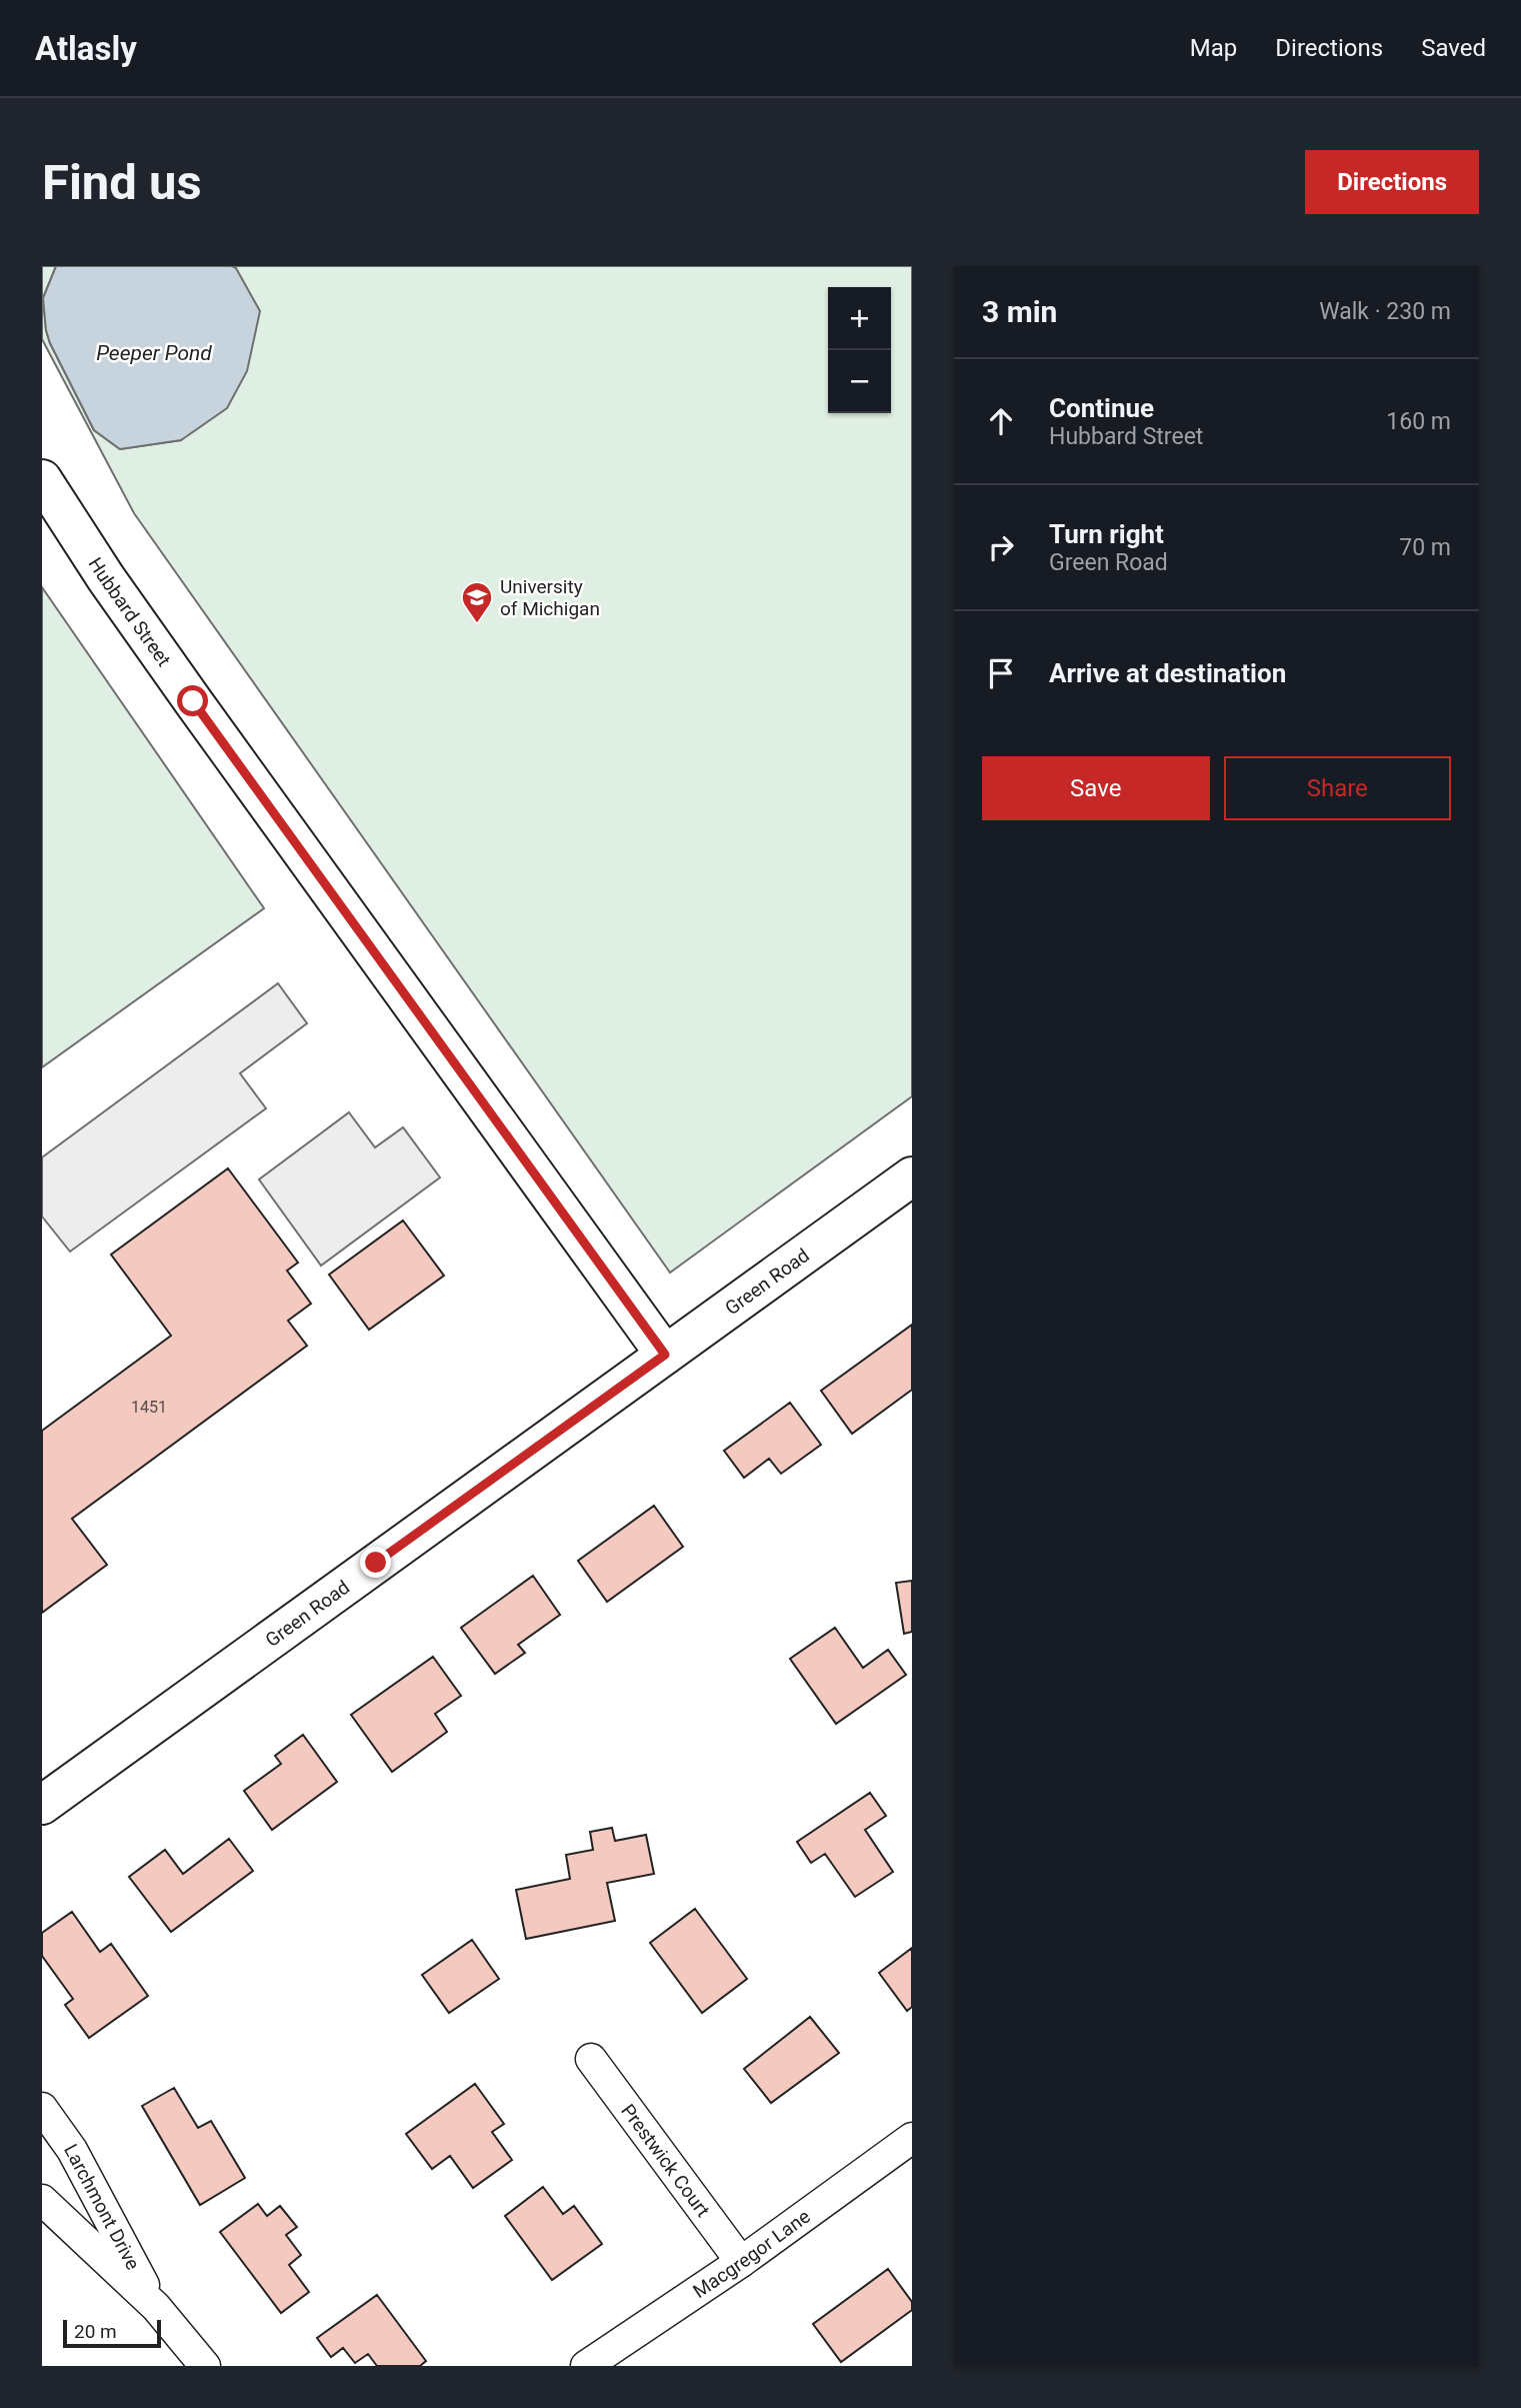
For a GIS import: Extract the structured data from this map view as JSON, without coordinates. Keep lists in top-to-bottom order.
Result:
{
  "streets": {
    "street": [
      "Hubbard Street",
      "Green Road",
      "Prestwick Court",
      "Larchmont Drive",
      "Macgregor Lane"
    ]
  },
  "crossings": [
    ["Hubbard Street", "Green Road"],
    ["Prestwick Court", "Macgregor Lane"]
  ],
  "water": ["Peeper Pond"],
  "places": {
    "school or university": ["University of Michigan"]
  },
  "house_numbers": ["1451"],
  "scale_bar": "20 m",
  "page": {
    "header": "Atlasly",
    "nav": ["Map", "Directions", "Saved"],
    "buttons": [
      "Directions",
      ["Save", "Share"]
    ],
    "title": "Find us",
    "heading": ["3 min", "Walk · 230 m"],
    "map_buttons": ["+", "−"],
    "list": [
      ["Continue", "Hubbard Street", "160 m"],
      ["Turn right", "Green Road", "70 m"],
      "Arrive at destination"
    ],
    "scale": "20 m"
  }
}
